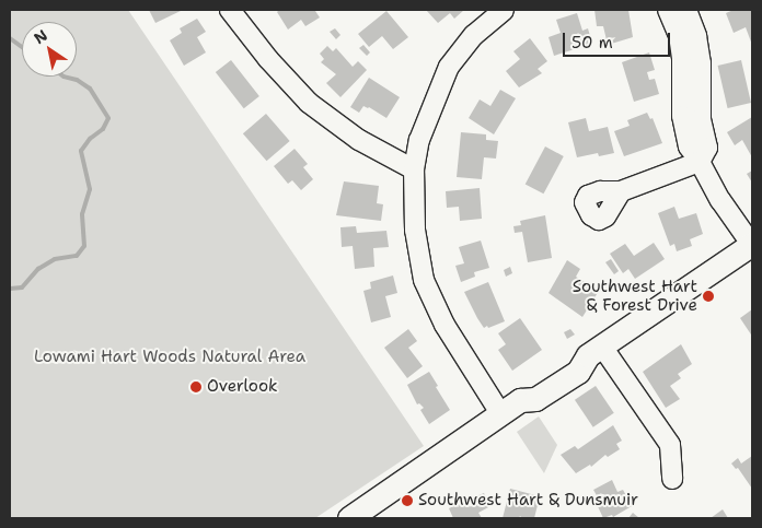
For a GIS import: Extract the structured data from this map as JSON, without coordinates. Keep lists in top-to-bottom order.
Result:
{
  "parks": ["Lowami Hart Woods Natural Area"],
  "places": ["Southwest Hart & Forest Drive", "Overlook", "Southwest Hart & Dunsmuir"],
  "scale_bar": "50 m",
  "north": "top left"
}
